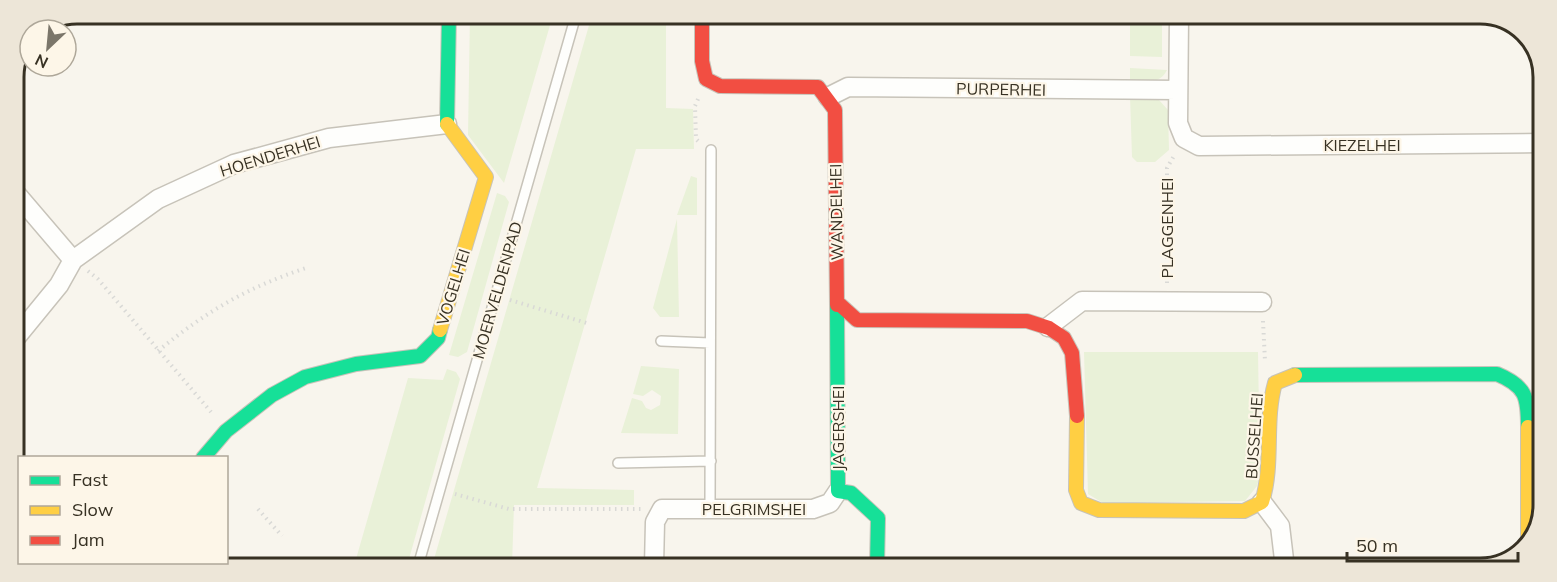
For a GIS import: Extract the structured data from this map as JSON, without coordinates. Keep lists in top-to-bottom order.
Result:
{
  "streets": {
    "street": [
      "PURPERHEI",
      "KIEZELHEI",
      "HOENDERHEI",
      "WANDELHEI",
      "VOGELHEI",
      "JAGERSHEI",
      "BUSSELHEI",
      "PELGRIMSHEI"
    ],
    "lane": ["MOERVELDENPAD"],
    "path": ["PLAGGENHEI"]
  },
  "crossings": [
    ["PURPERHEI", "WANDELHEI"],
    ["KIEZELHEI", "PLAGGENHEI"],
    ["HOENDERHEI", "VOGELHEI"],
    ["WANDELHEI", "JAGERSHEI"],
    ["JAGERSHEI", "PELGRIMSHEI"]
  ],
  "legend": ["Fast", "Slow", "Jam"],
  "scale_bar": "50 m",
  "north": "bottom left"
}
